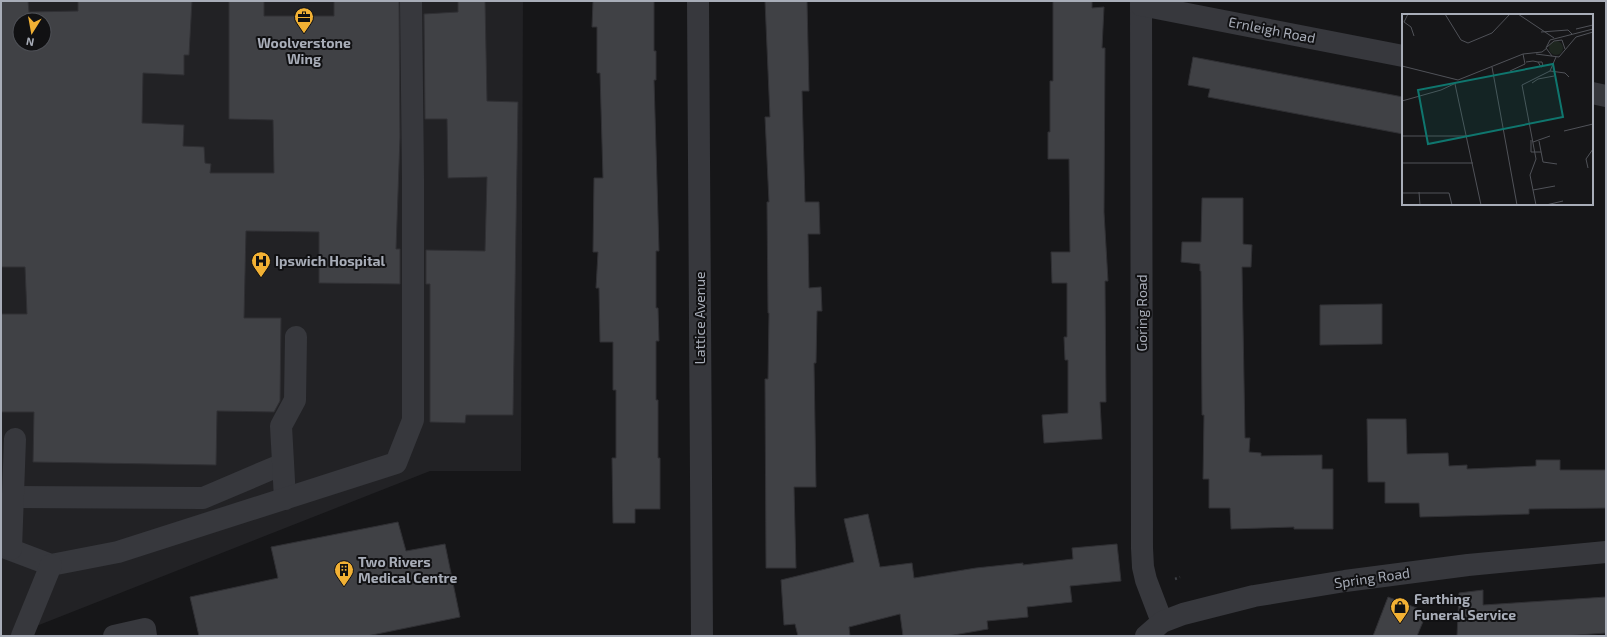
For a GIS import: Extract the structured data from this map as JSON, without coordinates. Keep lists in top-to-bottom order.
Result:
{
  "streets": {
    "street": [
      "Ernleigh Road",
      "Goring Road",
      "Lattice Avenue",
      "Spring Road"
    ]
  },
  "crossings": [
    ["Ernleigh Road", "Goring Road"],
    ["Goring Road", "Spring Road"]
  ],
  "places": {
    "office": ["Woolverstone Wing"],
    "hospital": ["Ipswich Hospital"],
    "building": ["Two Rivers Medical Centre"],
    "shop": ["Farthing Funeral Service"]
  },
  "north": "bottom"
}
